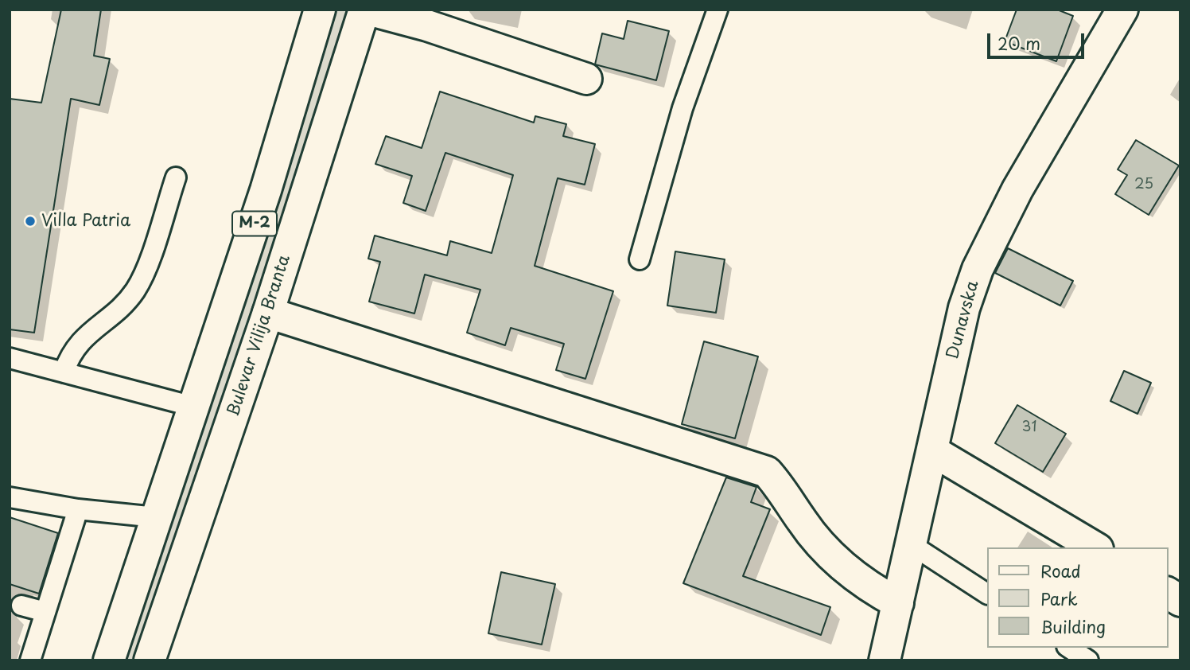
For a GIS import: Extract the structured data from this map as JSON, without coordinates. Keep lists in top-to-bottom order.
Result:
{
  "streets": {
    "street": ["M-2", "Dunavska", "Bulevar Vilija Branta"]
  },
  "places": ["Villa Patria"],
  "house_numbers": ["25", "31"],
  "legend": ["Road", "Park", "Building"],
  "scale_bar": "20 m"
}
